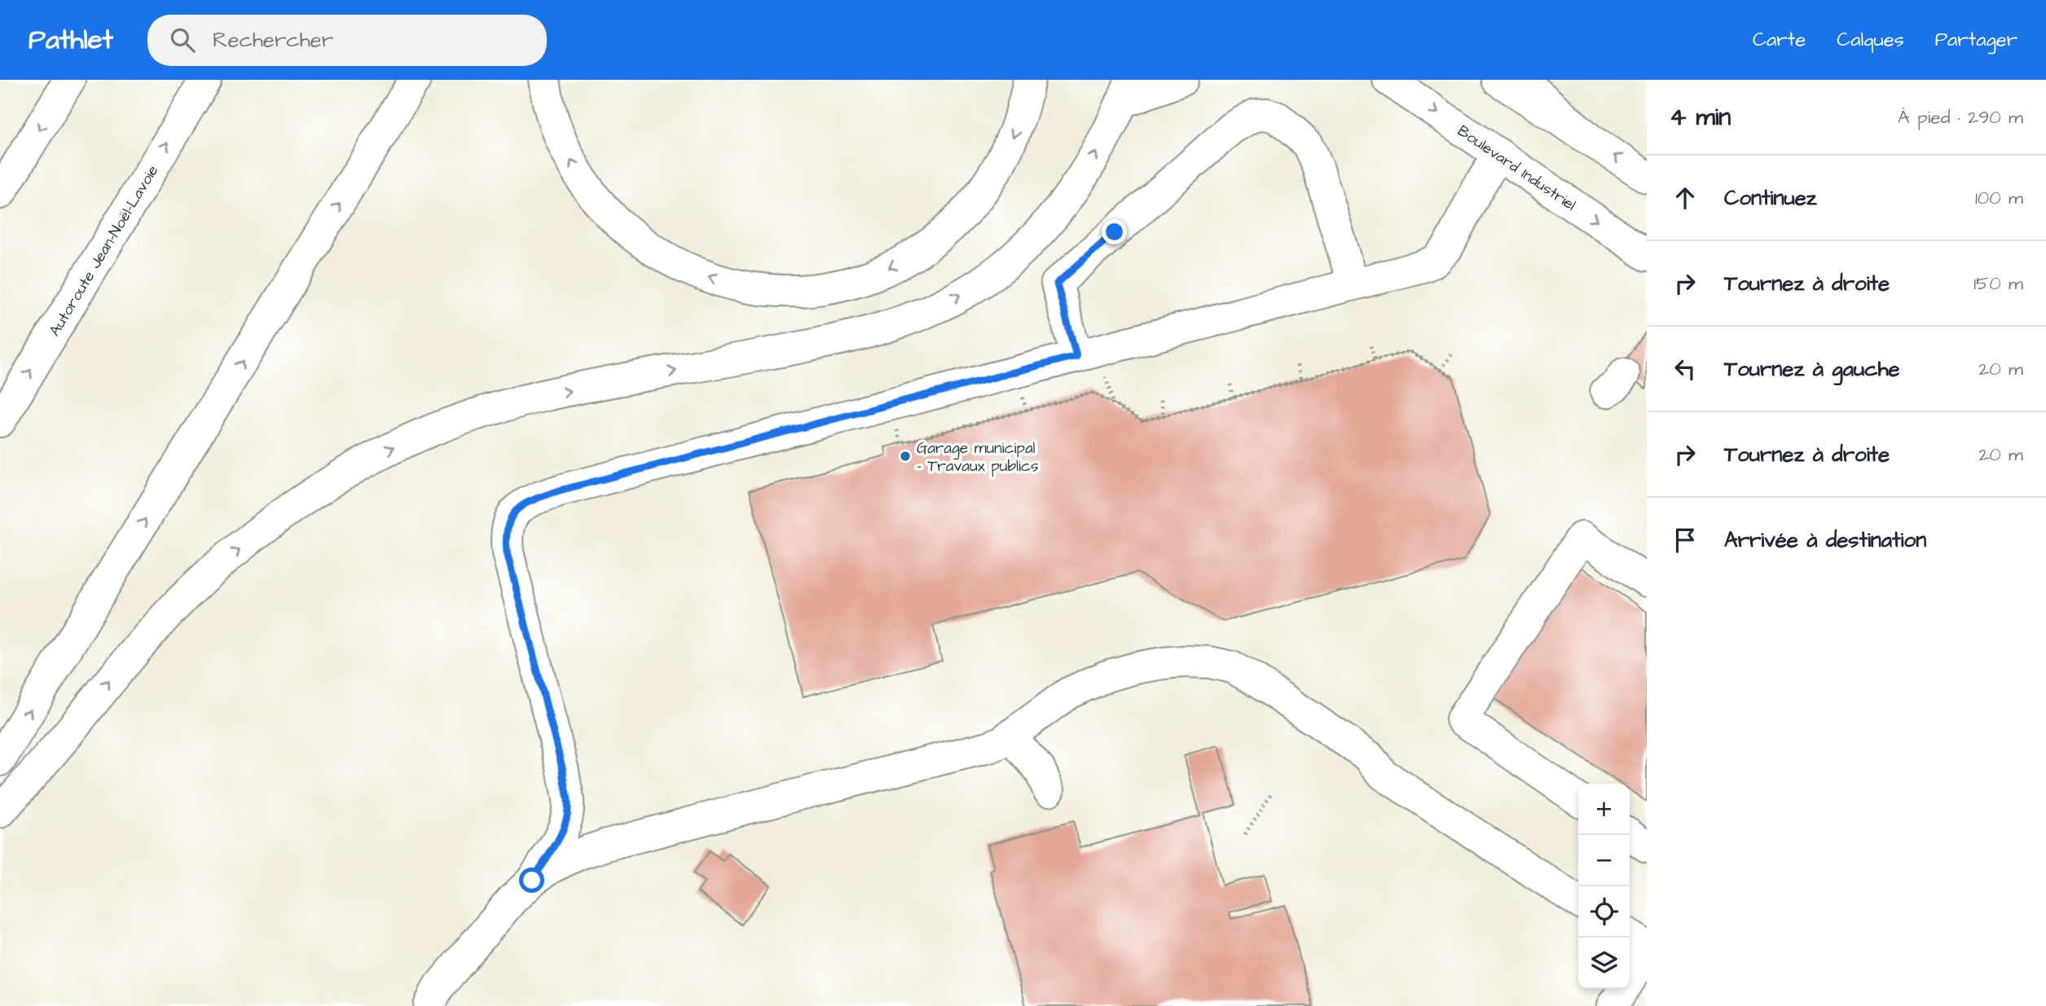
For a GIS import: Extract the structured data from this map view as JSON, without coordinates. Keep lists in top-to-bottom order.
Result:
{
  "streets": {
    "main road": ["Boulevard Industriel", "Autoroute Jean-Noël-Lavoie"]
  },
  "places": ["Garage municipal - Travaux publics"],
  "page": {
    "header": "Pathlet",
    "search": "Rechercher",
    "nav": ["Carte", "Calques", "Partager"],
    "heading": ["4 min", "À pied · 290 m"],
    "list": [
      ["Continuez", "100 m"],
      ["Tournez à droite", "150 m"],
      ["Tournez à gauche", "20 m"],
      ["Tournez à droite", "20 m"],
      "Arrivée à destination"
    ],
    "map_buttons": ["+", "−"]
  }
}
